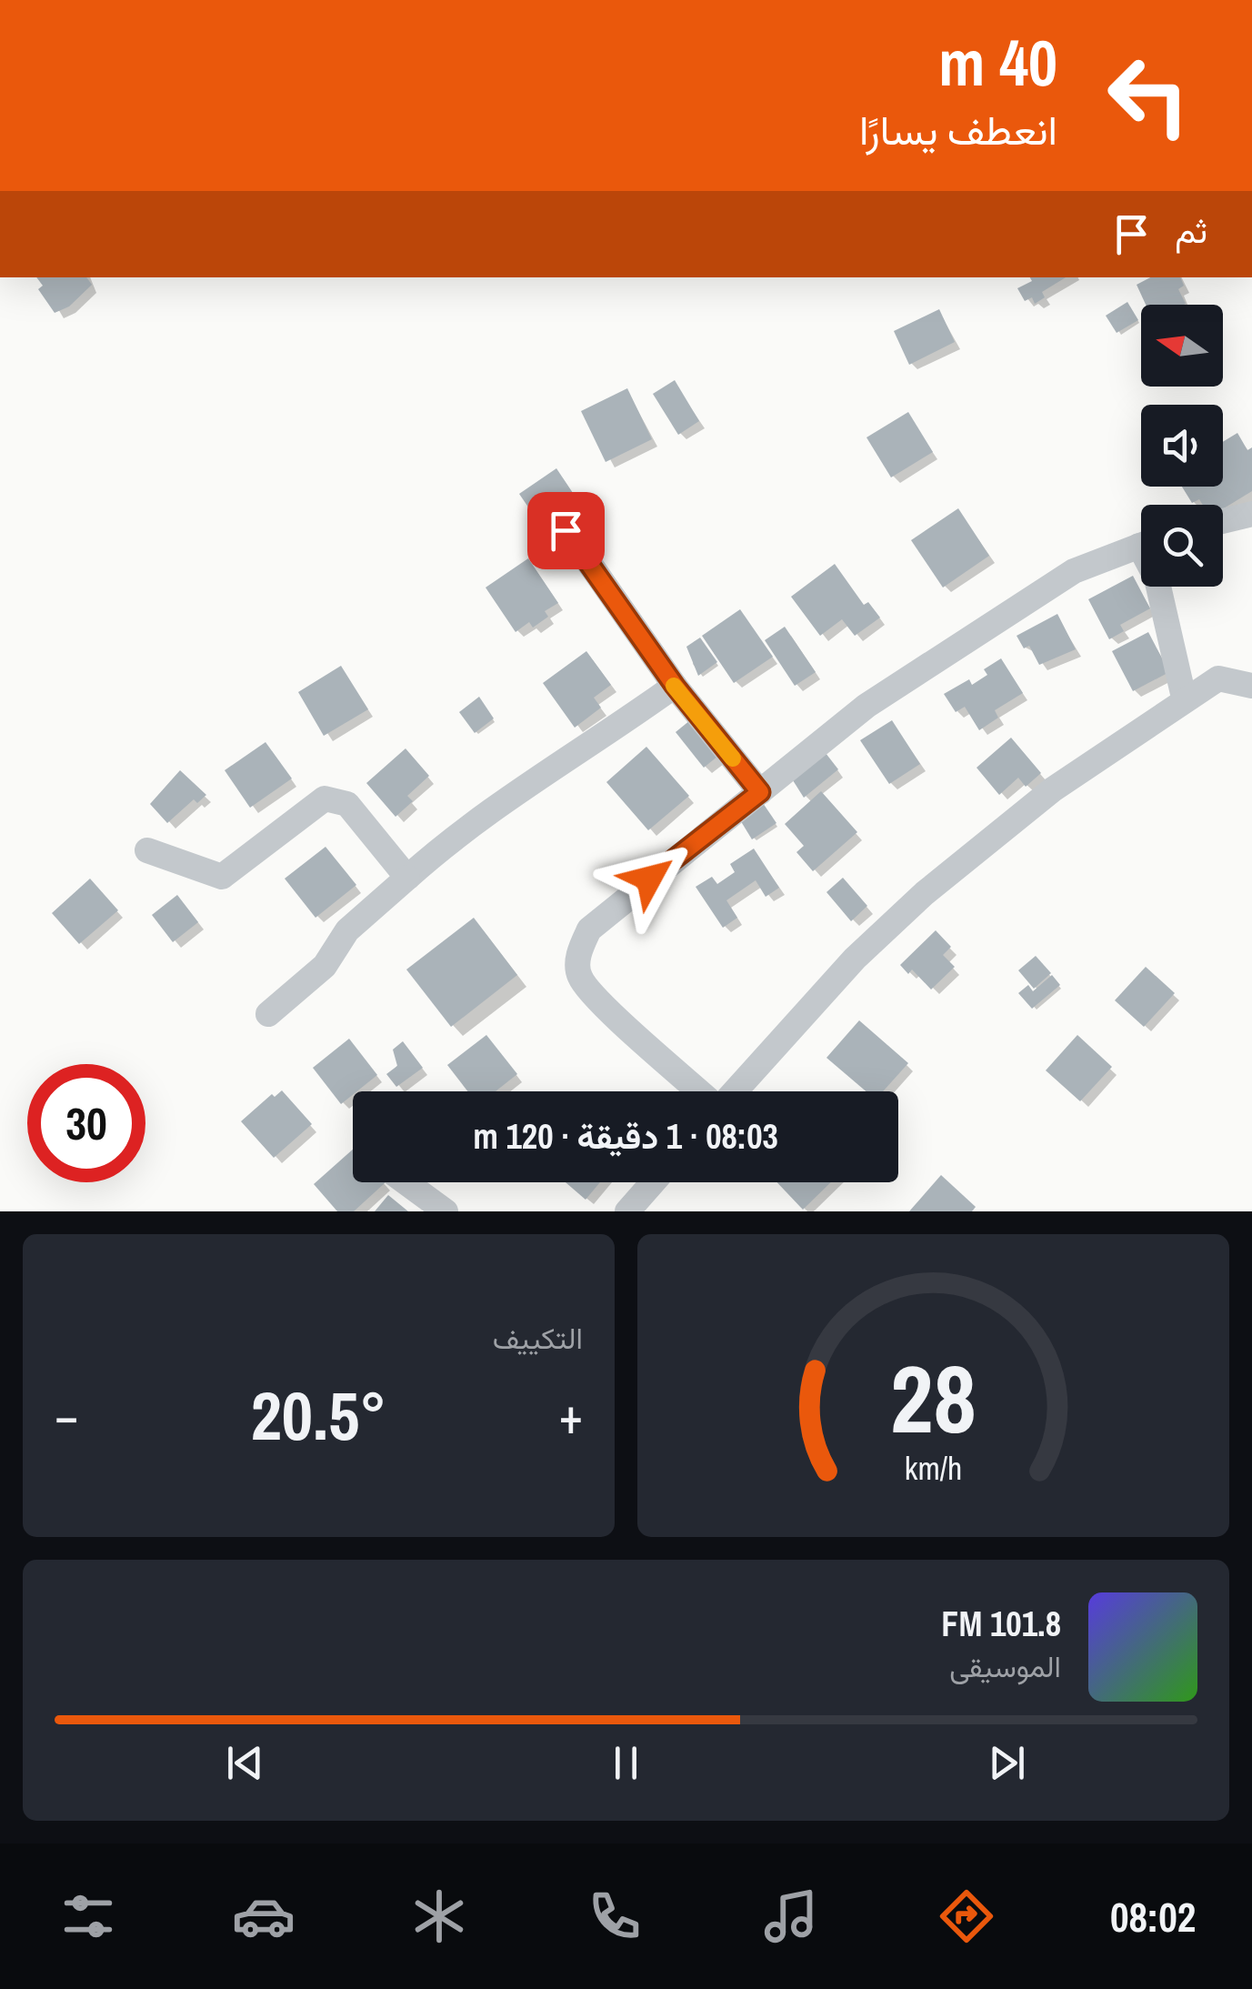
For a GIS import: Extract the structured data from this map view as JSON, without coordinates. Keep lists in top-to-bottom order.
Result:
{
  "north": "left",
  "page": {
    "turn": ["40 m", "انعطف يسارًا"],
    "then": "ثم",
    "limit": "30",
    "trip": "08:03 · 1 دقيقة · 120 m",
    "tile": "التكييف",
    "heat": ["−", "20.5°", "+"],
    "song": ["101.8 FM", "الموسيقى"],
    "tabs": "08:02",
    "gauge": ["28", "km/h"]
  }
}
